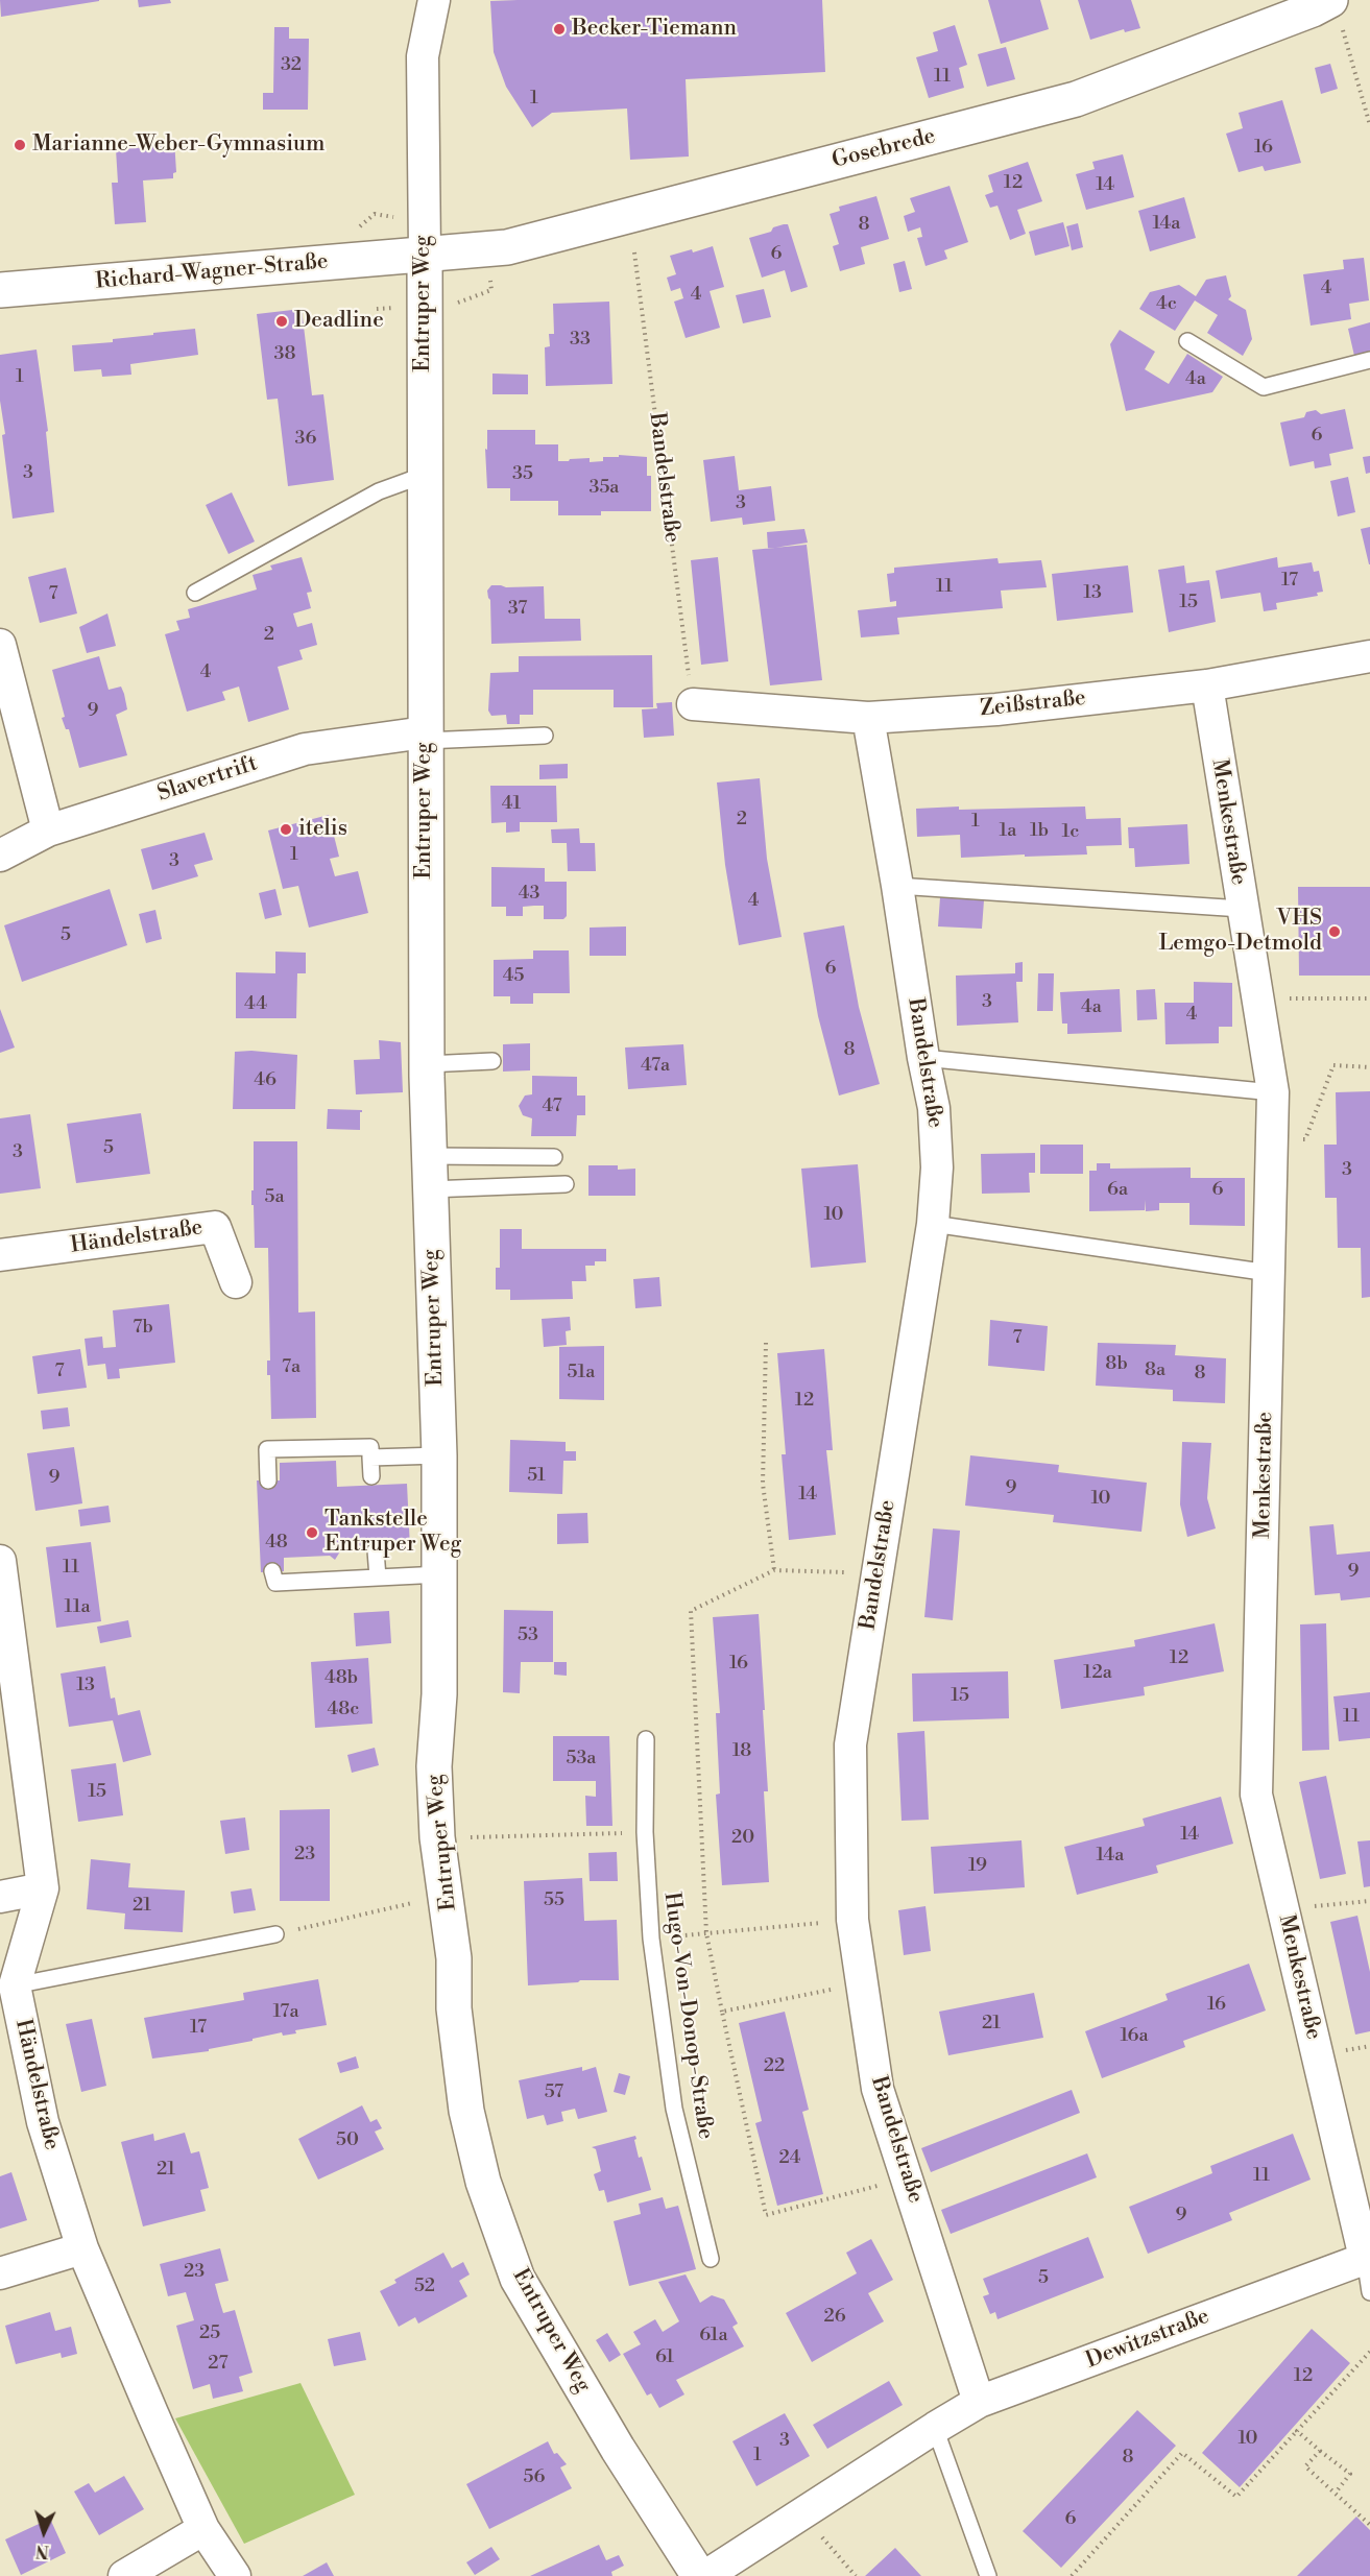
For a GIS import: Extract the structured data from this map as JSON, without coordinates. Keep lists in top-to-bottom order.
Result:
{
  "streets": {
    "main road": ["Gosebrede", "Richard-Wagner-Straße", "Entruper Weg"],
    "street": [
      "Bandelstraße",
      "Zeißstraße",
      "Slavertrift",
      "Menkestraße",
      "Händelstraße",
      "Dewitzstraße"
    ],
    "lane": ["Hugo-Von-Donop-Straße"]
  },
  "crossings": [
    ["Gosebrede", "Richard-Wagner-Straße"],
    ["Gosebrede", "Entruper Weg"],
    ["Richard-Wagner-Straße", "Entruper Weg"],
    ["Entruper Weg", "Slavertrift"],
    ["Bandelstraße", "Zeißstraße"],
    ["Bandelstraße", "Dewitzstraße"],
    ["Zeißstraße", "Menkestraße"],
    ["Menkestraße", "Dewitzstraße"]
  ],
  "places": [
    "Becker-Tiemann",
    "Marianne-Weber-Gymnasium",
    "Deadline",
    "itelis",
    "VHS Lemgo-Detmold",
    "Tankstelle Entruper Weg"
  ],
  "house_numbers": [
    "32",
    "11",
    "1",
    "16",
    "12",
    "14",
    "14a",
    "8",
    "6",
    "4",
    "4",
    "4c",
    "33",
    "38",
    "1",
    "4a",
    "6",
    "36",
    "3",
    "35",
    "35a",
    "3",
    "17",
    "11",
    "13",
    "7",
    "15",
    "37",
    "2",
    "4",
    "9",
    "41",
    "2",
    "1",
    "1a",
    "1b",
    "1c",
    "1",
    "3",
    "43",
    "4",
    "5",
    "6",
    "45",
    "3",
    "44",
    "4a",
    "4",
    "8",
    "47a",
    "46",
    "47",
    "5",
    "3",
    "3",
    "6a",
    "6",
    "5a",
    "10",
    "7b",
    "7",
    "8b",
    "7a",
    "8a",
    "7",
    "51a",
    "8",
    "12",
    "51",
    "9",
    "9",
    "14",
    "10",
    "48",
    "11",
    "9",
    "11a",
    "53",
    "12",
    "16",
    "12a",
    "48b",
    "13",
    "15",
    "48c",
    "11",
    "18",
    "53a",
    "15",
    "14",
    "20",
    "23",
    "14a",
    "19",
    "55",
    "21",
    "16",
    "17a",
    "21",
    "17",
    "16a",
    "22",
    "57",
    "50",
    "24",
    "21",
    "11",
    "9",
    "23",
    "5",
    "52",
    "26",
    "25",
    "61a",
    "61",
    "27",
    "12",
    "10",
    "3",
    "1",
    "8",
    "56",
    "6"
  ],
  "north": "bottom"
}
